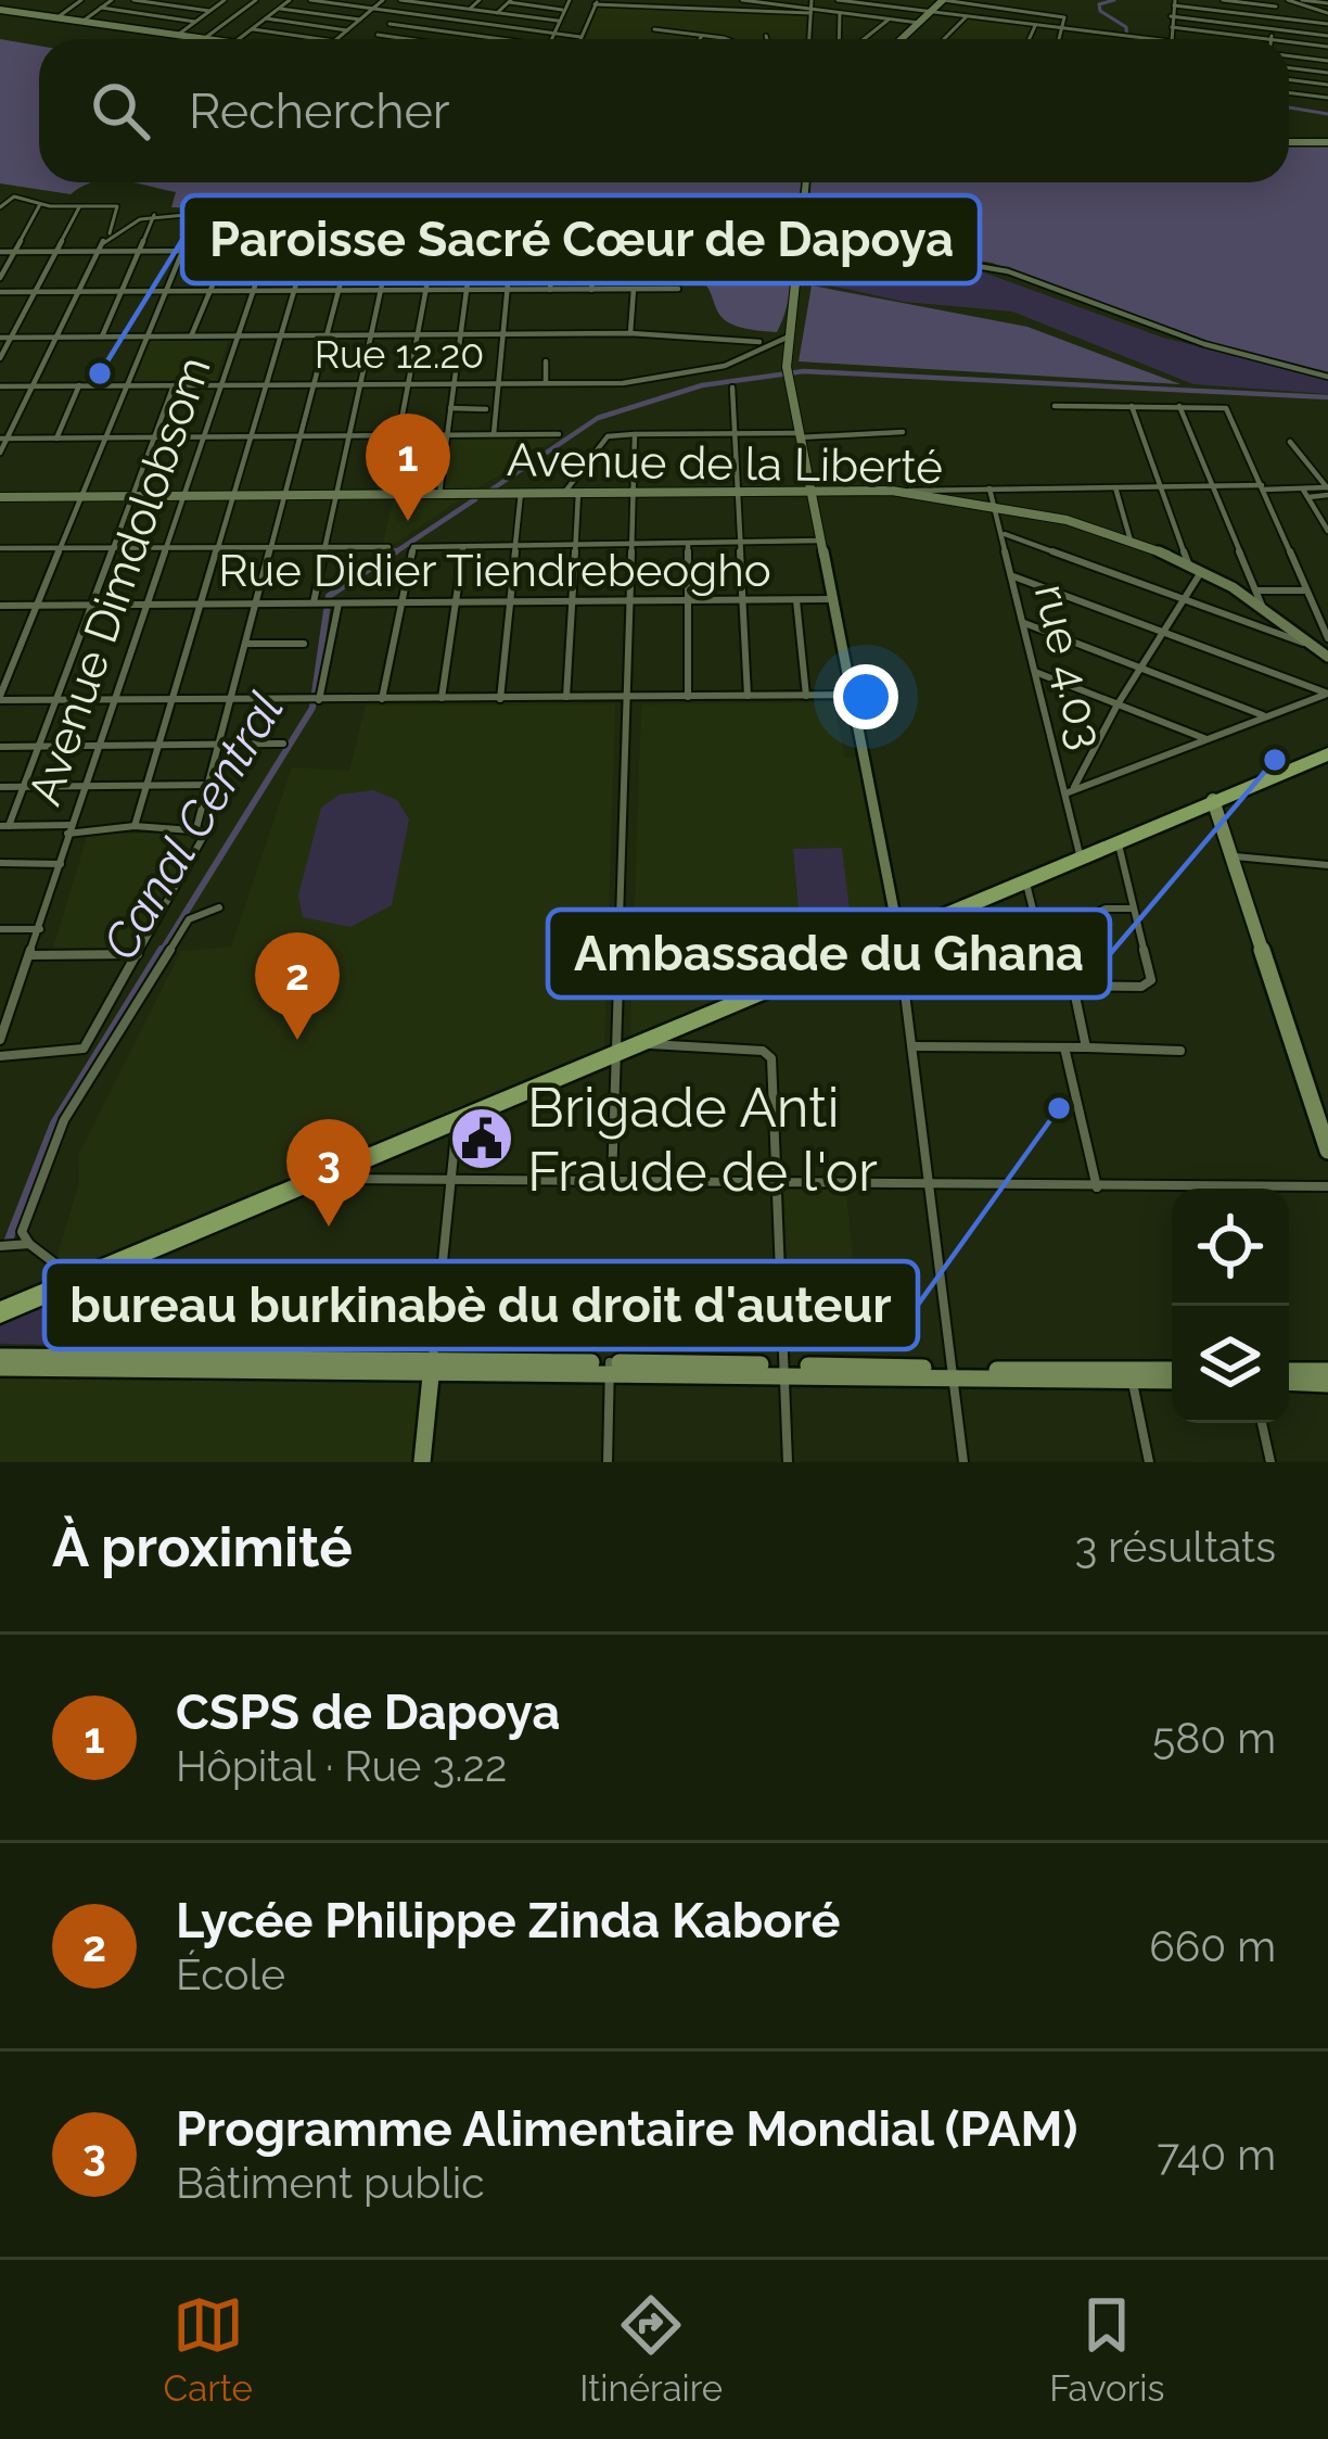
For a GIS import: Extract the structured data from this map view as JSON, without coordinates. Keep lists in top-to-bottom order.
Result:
{
  "streets": {
    "street": [
      "Rue 12.20",
      "Avenue de la Liberté",
      "Rue Didier Tiendrebeogho",
      "Avenue Dimdolobsom",
      "rue 4.03"
    ]
  },
  "crossings": [
    ["Rue 12.20", "Avenue Dimdolobsom"],
    ["Avenue de la Liberté", "Avenue Dimdolobsom"],
    ["Avenue de la Liberté", "rue 4.03"],
    ["Rue Didier Tiendrebeogho", "Avenue Dimdolobsom"]
  ],
  "water": ["Canal Central"],
  "places": {
    "other": ["Paroisse Sacré Cœur de Dapoya", "Ambassade du Ghana", "bureau burkinabè du droit d'auteur"],
    "public building": ["Brigade Anti Fraude de l'or"]
  },
  "page": {
    "search": "Rechercher",
    "pins": ["1", "2", "3"],
    "heading": ["À proximité", "3 résultats"],
    "list": [
      {
        "mark": "1",
        "name": "CSPS de Dapoya",
        "note": "Hôpital · Rue 3.22",
        "value": "580 m"
      },
      {
        "mark": "2",
        "name": "Lycée Philippe Zinda Kaboré",
        "note": "École",
        "value": "660 m"
      },
      {
        "mark": "3",
        "name": "Programme Alimentaire Mondial (PAM)",
        "note": "Bâtiment public",
        "value": "740 m"
      }
    ],
    "nav": ["Carte", "Itinéraire", "Favoris"]
  }
}
